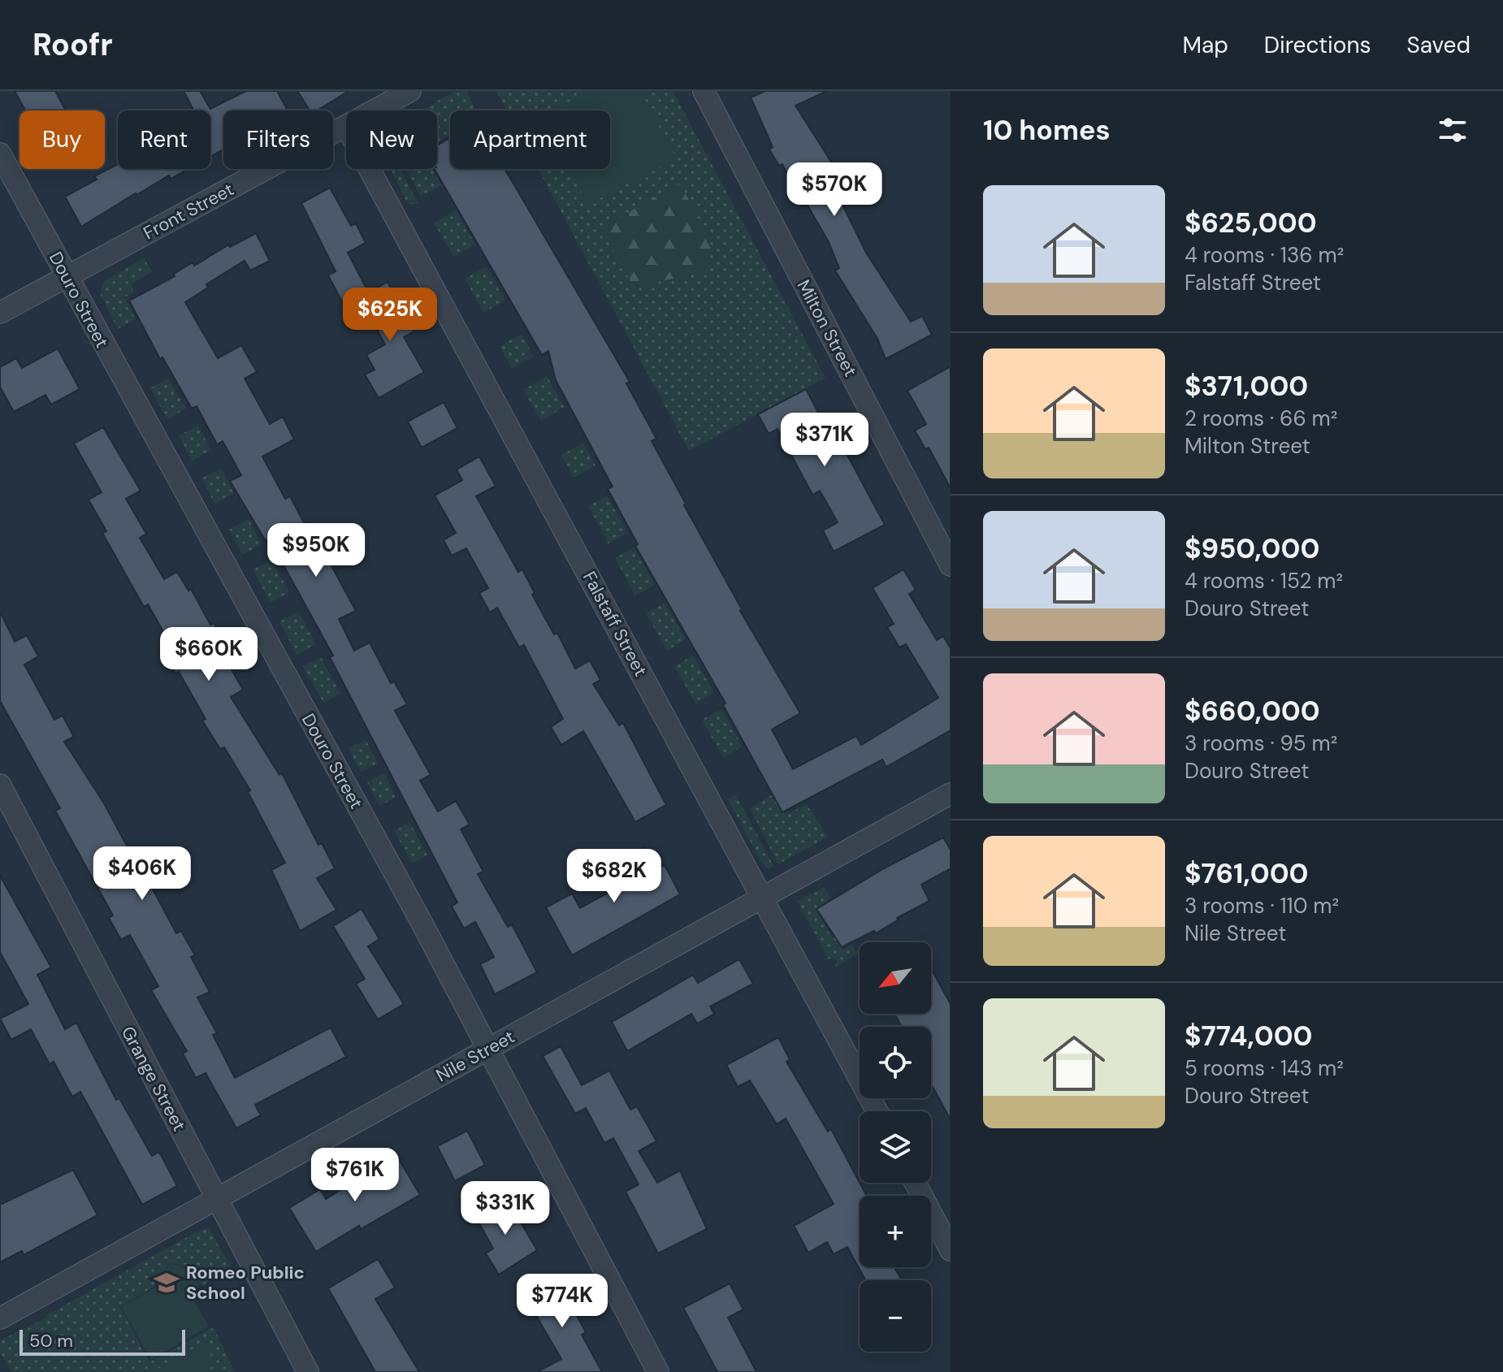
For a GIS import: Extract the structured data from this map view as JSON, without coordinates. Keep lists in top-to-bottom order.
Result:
{
  "streets": {
    "street": [
      "Front Street",
      "Douro Street",
      "Milton Street",
      "Falstaff Street",
      "Nile Street",
      "Grange Street"
    ]
  },
  "crossings": [
    ["Front Street", "Douro Street"],
    ["Douro Street", "Nile Street"],
    ["Falstaff Street", "Nile Street"],
    ["Nile Street", "Grange Street"]
  ],
  "places": {
    "school or university": ["Romeo Public School"]
  },
  "scale_bar": "50 m",
  "north": "bottom left",
  "page": {
    "header": "Roofr",
    "nav": ["Map", "Directions", "Saved"],
    "heading": "10 homes",
    "chip": [
      "Buy",
      "Rent",
      "Filters",
      "New",
      "Apartment"
    ],
    "price": [
      "$570K",
      "$625K",
      "$371K",
      "$950K",
      "$660K",
      "$406K",
      "$682K",
      "$761K",
      "$331K",
      "$774K"
    ],
    "list": [
      {
        "name": "$625,000",
        "note": "4 rooms · 136 m² · Falstaff Street"
      },
      {
        "name": "$371,000",
        "note": "2 rooms · 66 m² · Milton Street"
      },
      {
        "name": "$950,000",
        "note": "4 rooms · 152 m² · Douro Street"
      },
      {
        "name": "$660,000",
        "note": "3 rooms · 95 m² · Douro Street"
      },
      {
        "name": "$761,000",
        "note": "3 rooms · 110 m² · Nile Street"
      },
      {
        "name": "$774,000",
        "note": "5 rooms · 143 m² · Douro Street"
      }
    ],
    "map_buttons": ["+", "−"],
    "scale": "50 m"
  }
}
